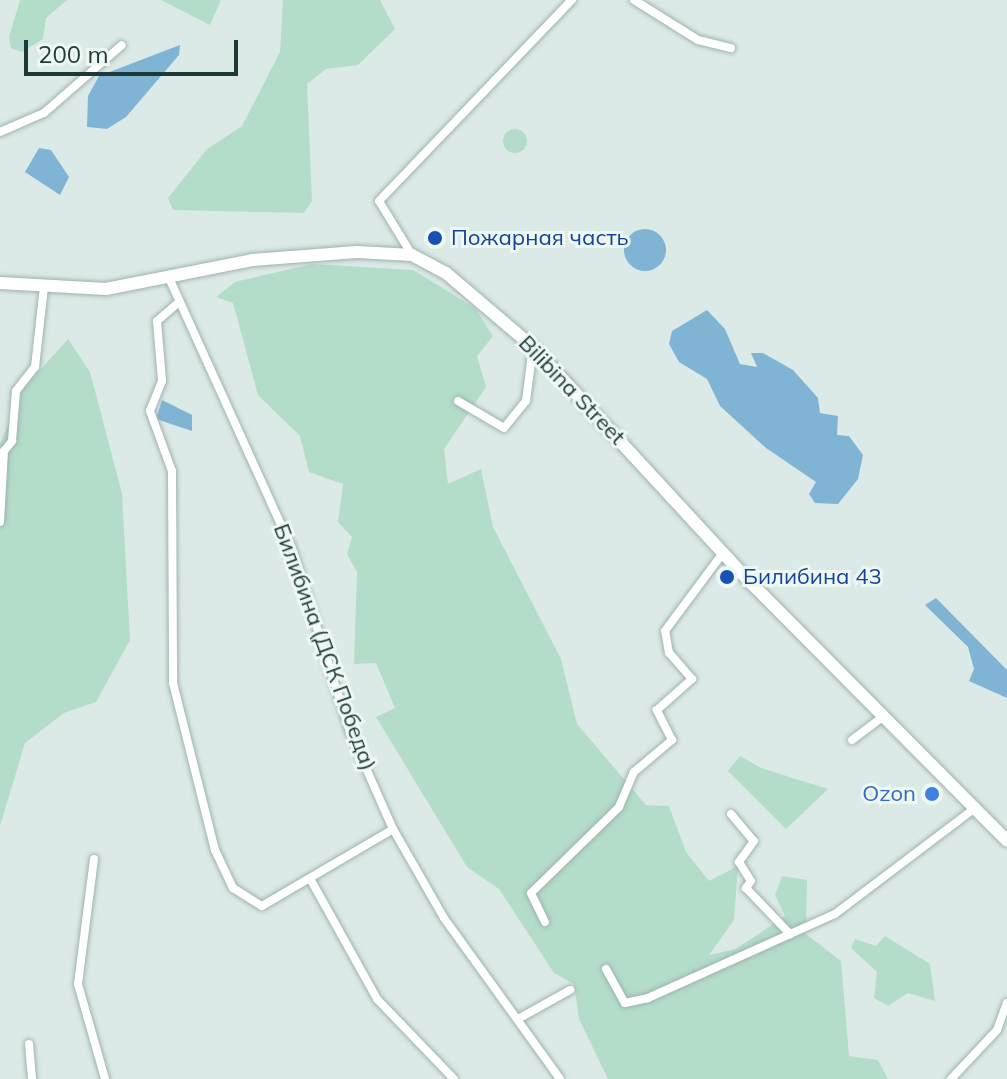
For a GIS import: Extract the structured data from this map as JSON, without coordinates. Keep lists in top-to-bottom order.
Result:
{
  "streets": {
    "main road": ["Bilibina Street"],
    "street": ["Билибина (ДСК Победа)"]
  },
  "places": ["Пожарная часть", "Билибина 43", "Ozon"],
  "scale_bar": "200 m"
}
